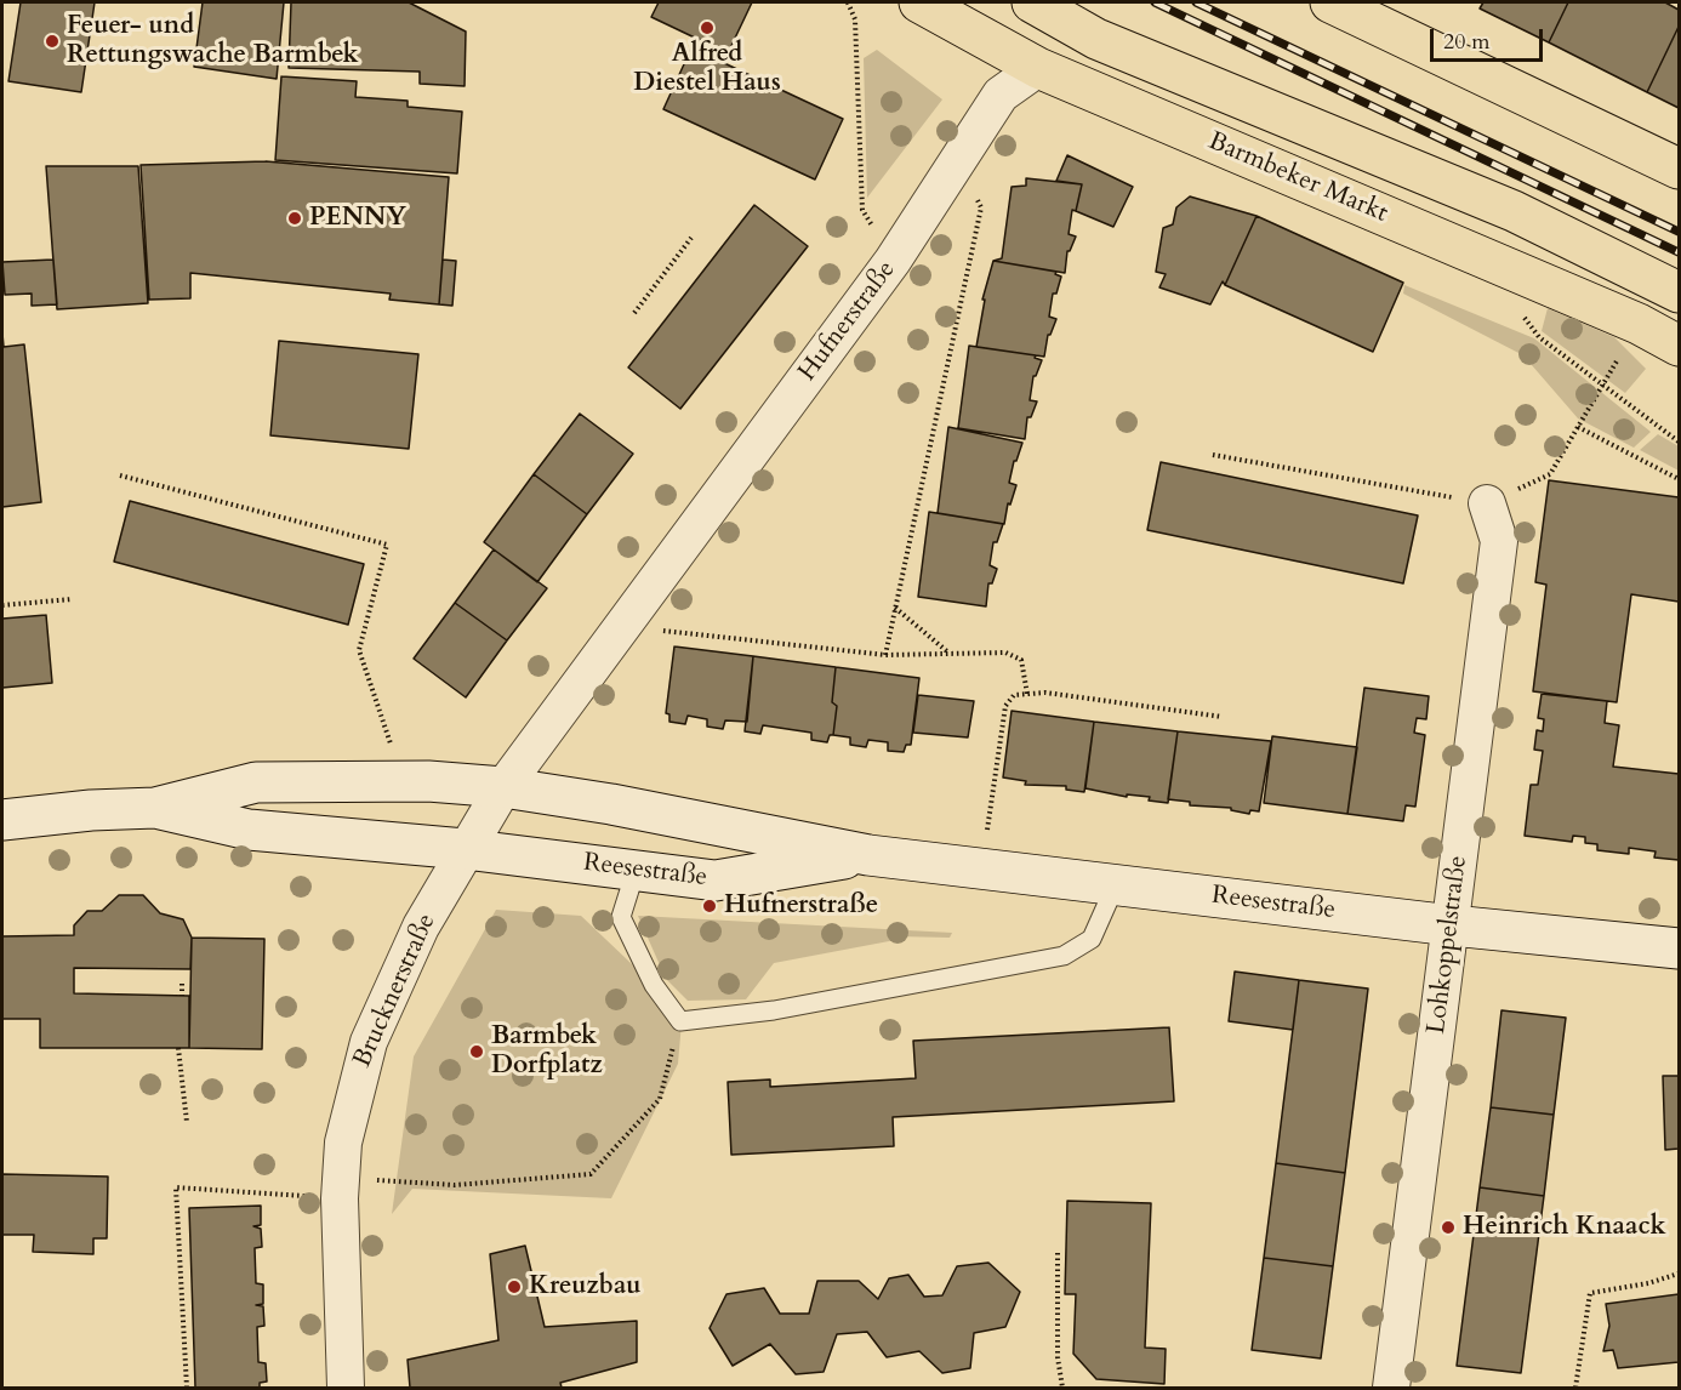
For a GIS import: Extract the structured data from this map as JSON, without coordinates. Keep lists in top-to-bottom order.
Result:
{
  "streets": {
    "main road": ["Barmbeker Markt", "Reesestraße"],
    "street": ["Hufnerstraße", "Lohkoppelstraße", "Brucknerstraße"]
  },
  "crossings": [
    ["Barmbeker Markt", "Hufnerstraße"],
    ["Hufnerstraße", "Reesestraße"],
    ["Hufnerstraße", "Brucknerstraße"],
    ["Reesestraße", "Lohkoppelstraße"],
    ["Reesestraße", "Brucknerstraße"]
  ],
  "places": [
    "Alfred Diestel Haus",
    "Feuer- und Rettungswache Barmbek",
    "PENNY",
    "Hufnerstraße",
    "Barmbek Dorfplatz",
    "Heinrich Knaack",
    "Kreuzbau"
  ],
  "scale_bar": "20 m"
}
